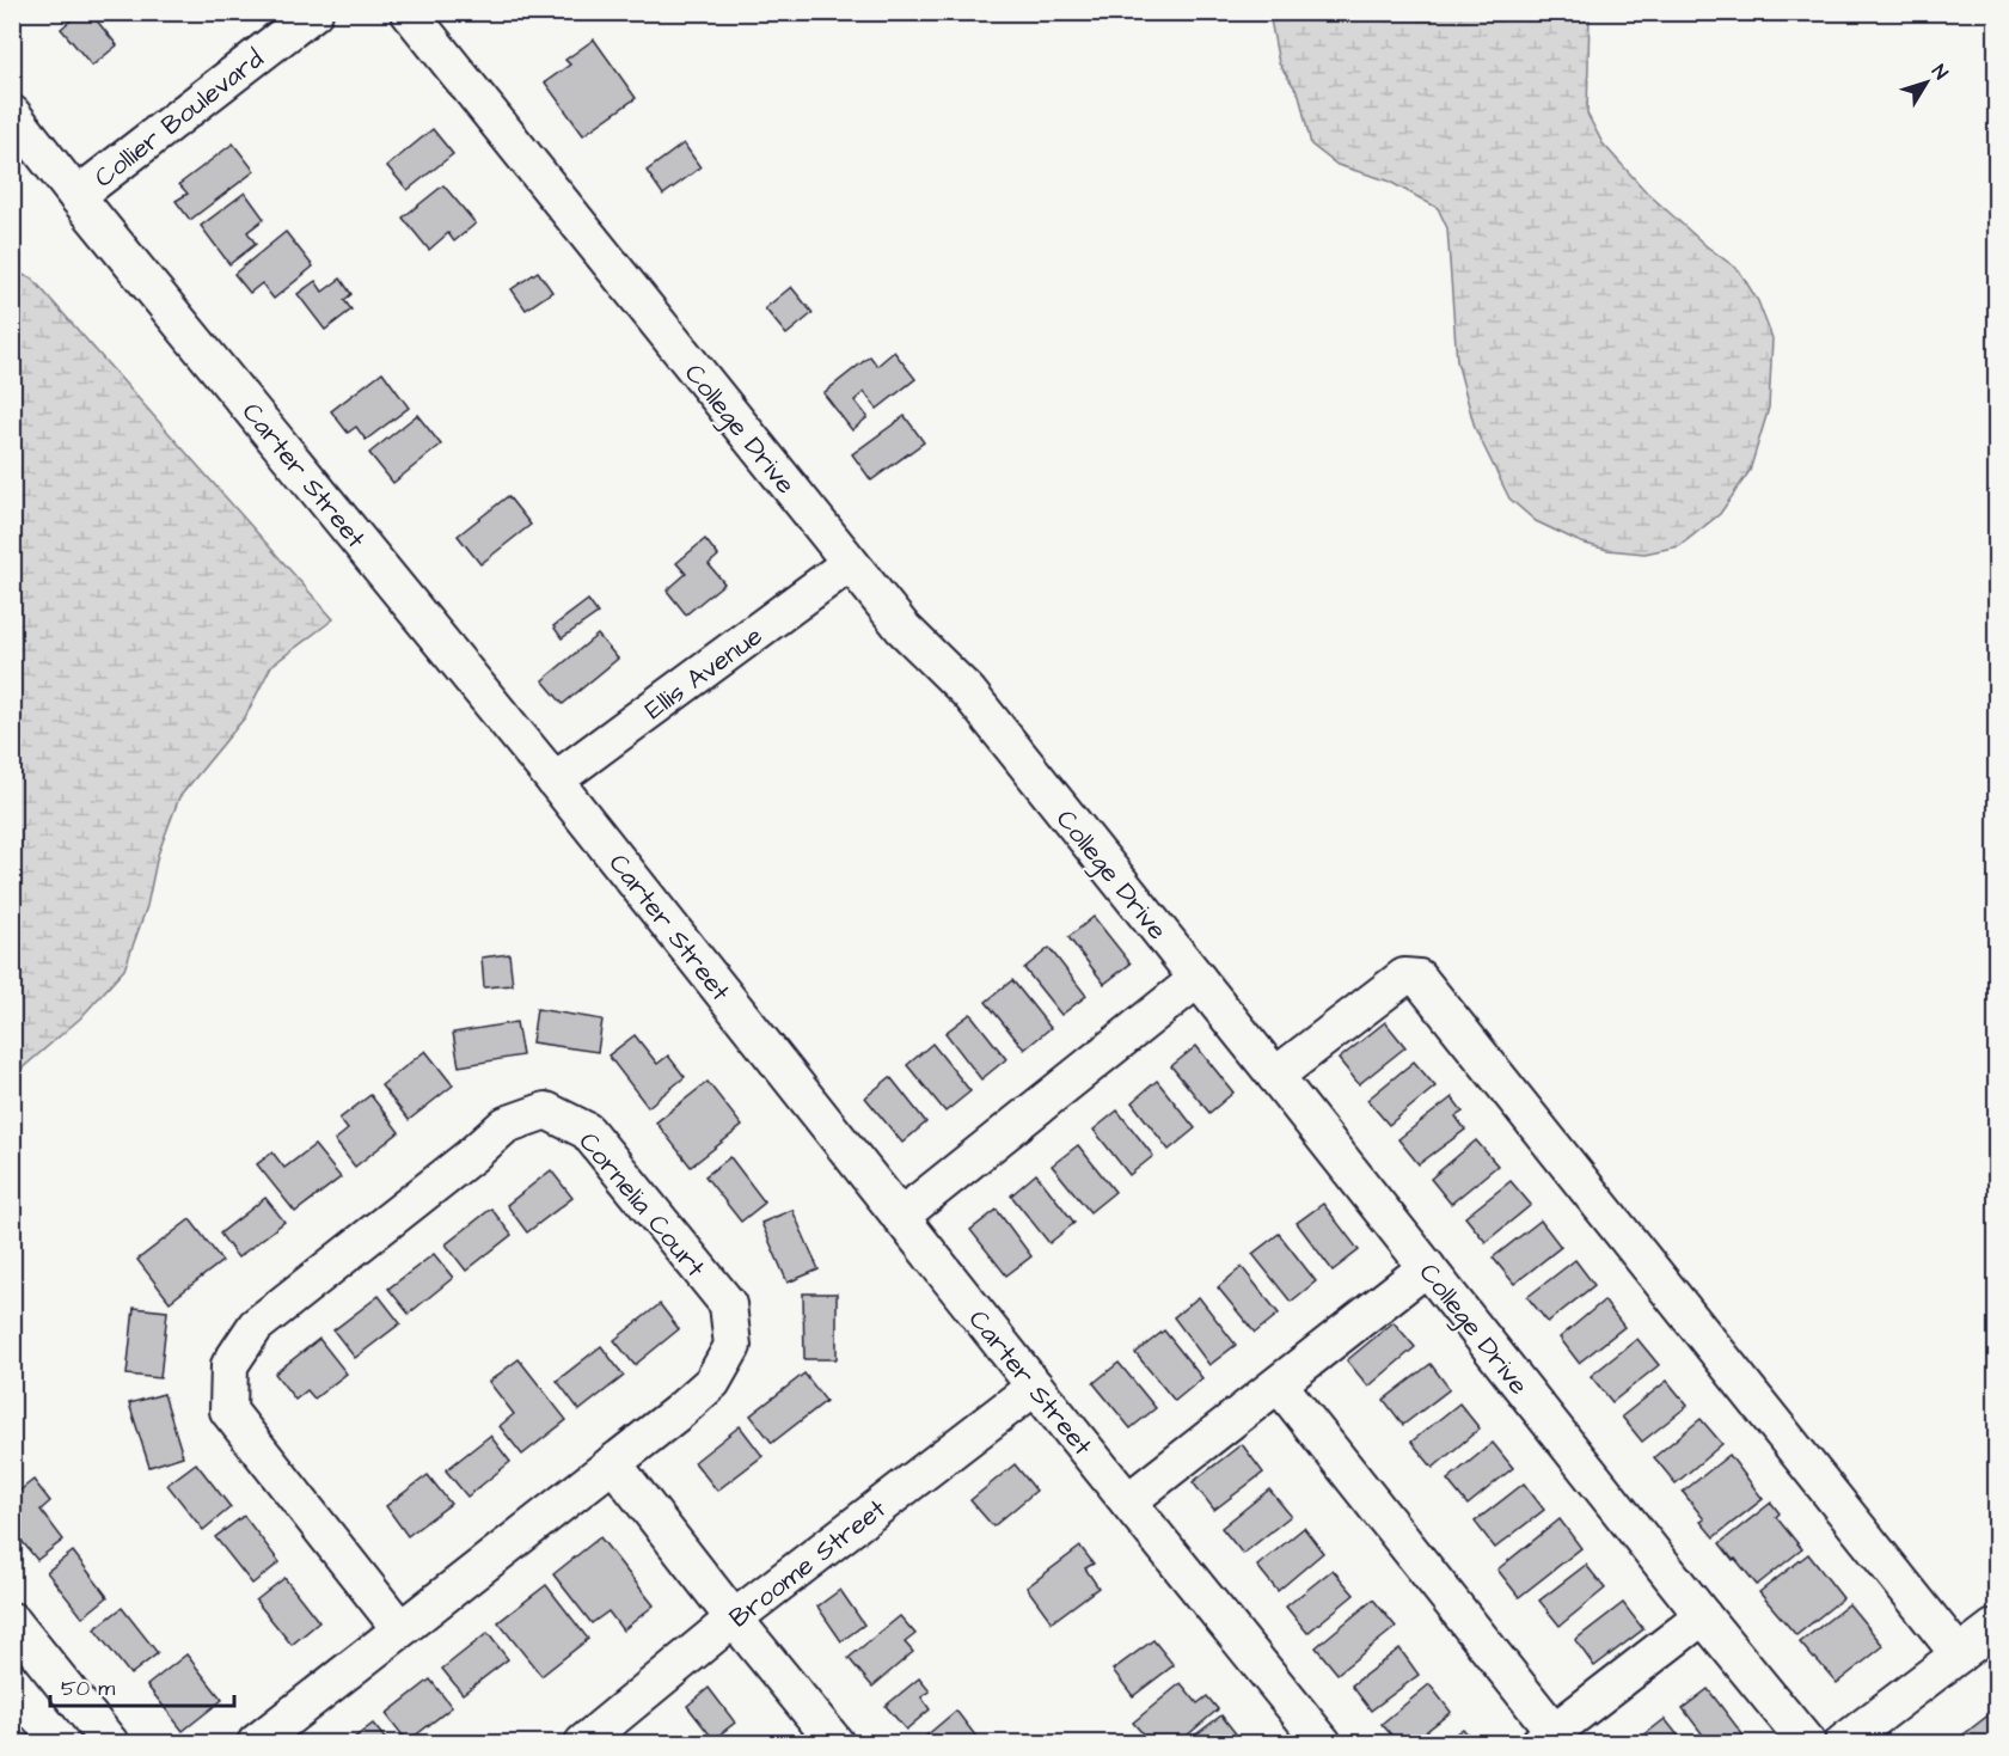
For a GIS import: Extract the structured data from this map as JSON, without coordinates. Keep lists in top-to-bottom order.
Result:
{
  "streets": {
    "street": [
      "Collier Boulevard",
      "College Drive",
      "Carter Street",
      "Ellis Avenue",
      "Cornelia Court",
      "Broome Street"
    ]
  },
  "crossings": [
    ["Collier Boulevard", "Carter Street"],
    ["College Drive", "Ellis Avenue"],
    ["Carter Street", "Ellis Avenue"],
    ["Carter Street", "Broome Street"]
  ],
  "scale_bar": "50 m",
  "north": "top right"
}
